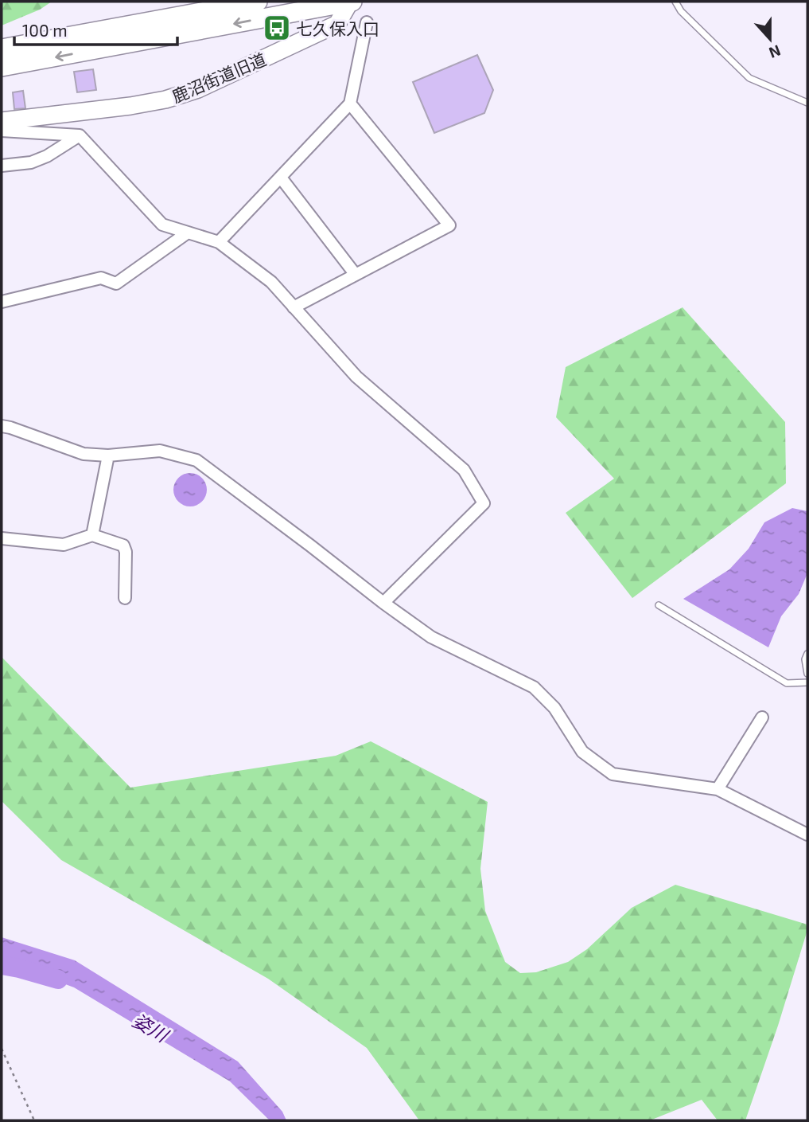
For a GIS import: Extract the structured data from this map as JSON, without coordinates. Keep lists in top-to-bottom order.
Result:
{
  "streets": {
    "street": ["鹿沼街道旧道"]
  },
  "water": ["姿川"],
  "places": {
    "bus stop": ["七久保入口"]
  },
  "scale_bar": "100 m",
  "north": "bottom"
}
